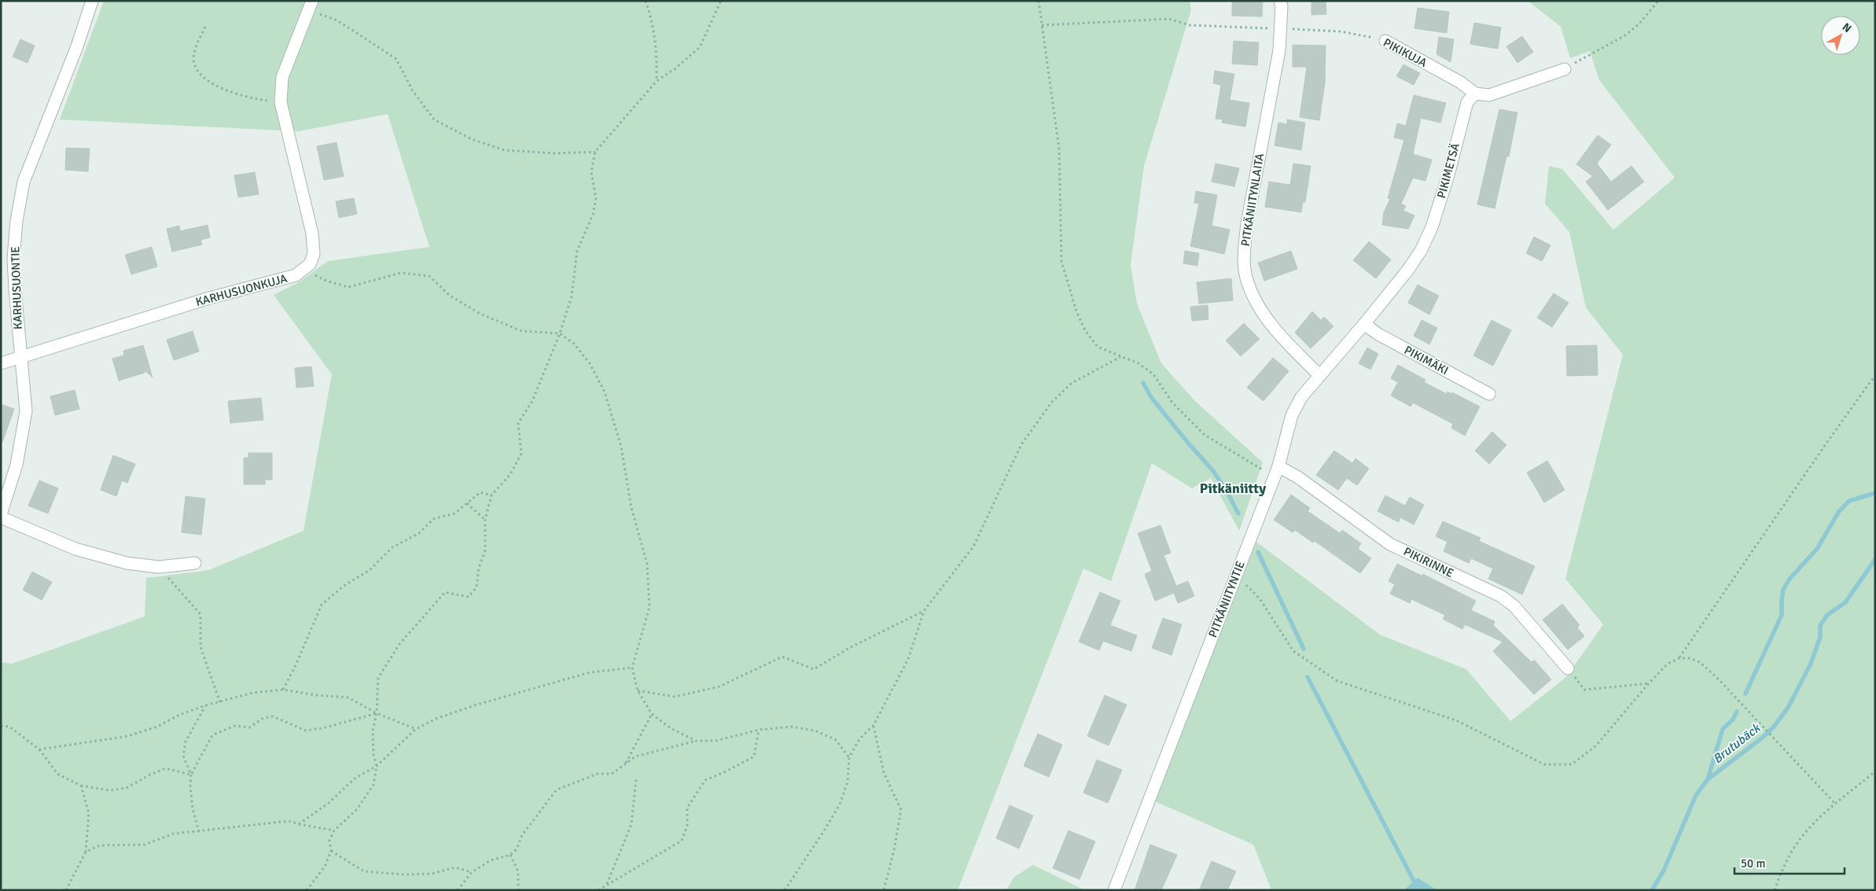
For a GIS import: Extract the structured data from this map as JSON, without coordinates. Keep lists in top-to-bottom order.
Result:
{
  "streets": {
    "street": [
      "PIKIKUJA",
      "PIKIMETSÄ",
      "PITKÄNIITYNLAITA",
      "KARHUSUONTIE",
      "KARHUSUONKUJA",
      "PIKIMÄKI",
      "PIKIRINNE",
      "PITKÄNIITYNTIE"
    ]
  },
  "crossings": [
    ["PIKIKUJA", "PIKIMETSÄ"],
    ["PIKIKUJA", "PITKÄNIITYNLAITA"],
    ["PIKIMETSÄ", "PIKIMÄKI"],
    ["PIKIMETSÄ", "PITKÄNIITYNTIE"],
    ["PITKÄNIITYNLAITA", "PITKÄNIITYNTIE"],
    ["KARHUSUONTIE", "KARHUSUONKUJA"],
    ["PIKIMÄKI", "PITKÄNIITYNTIE"],
    ["PIKIRINNE", "PITKÄNIITYNTIE"]
  ],
  "districts": ["Pitkäniitty"],
  "water": ["Brutubäck"],
  "scale_bar": "50 m",
  "north": "top right"
}
